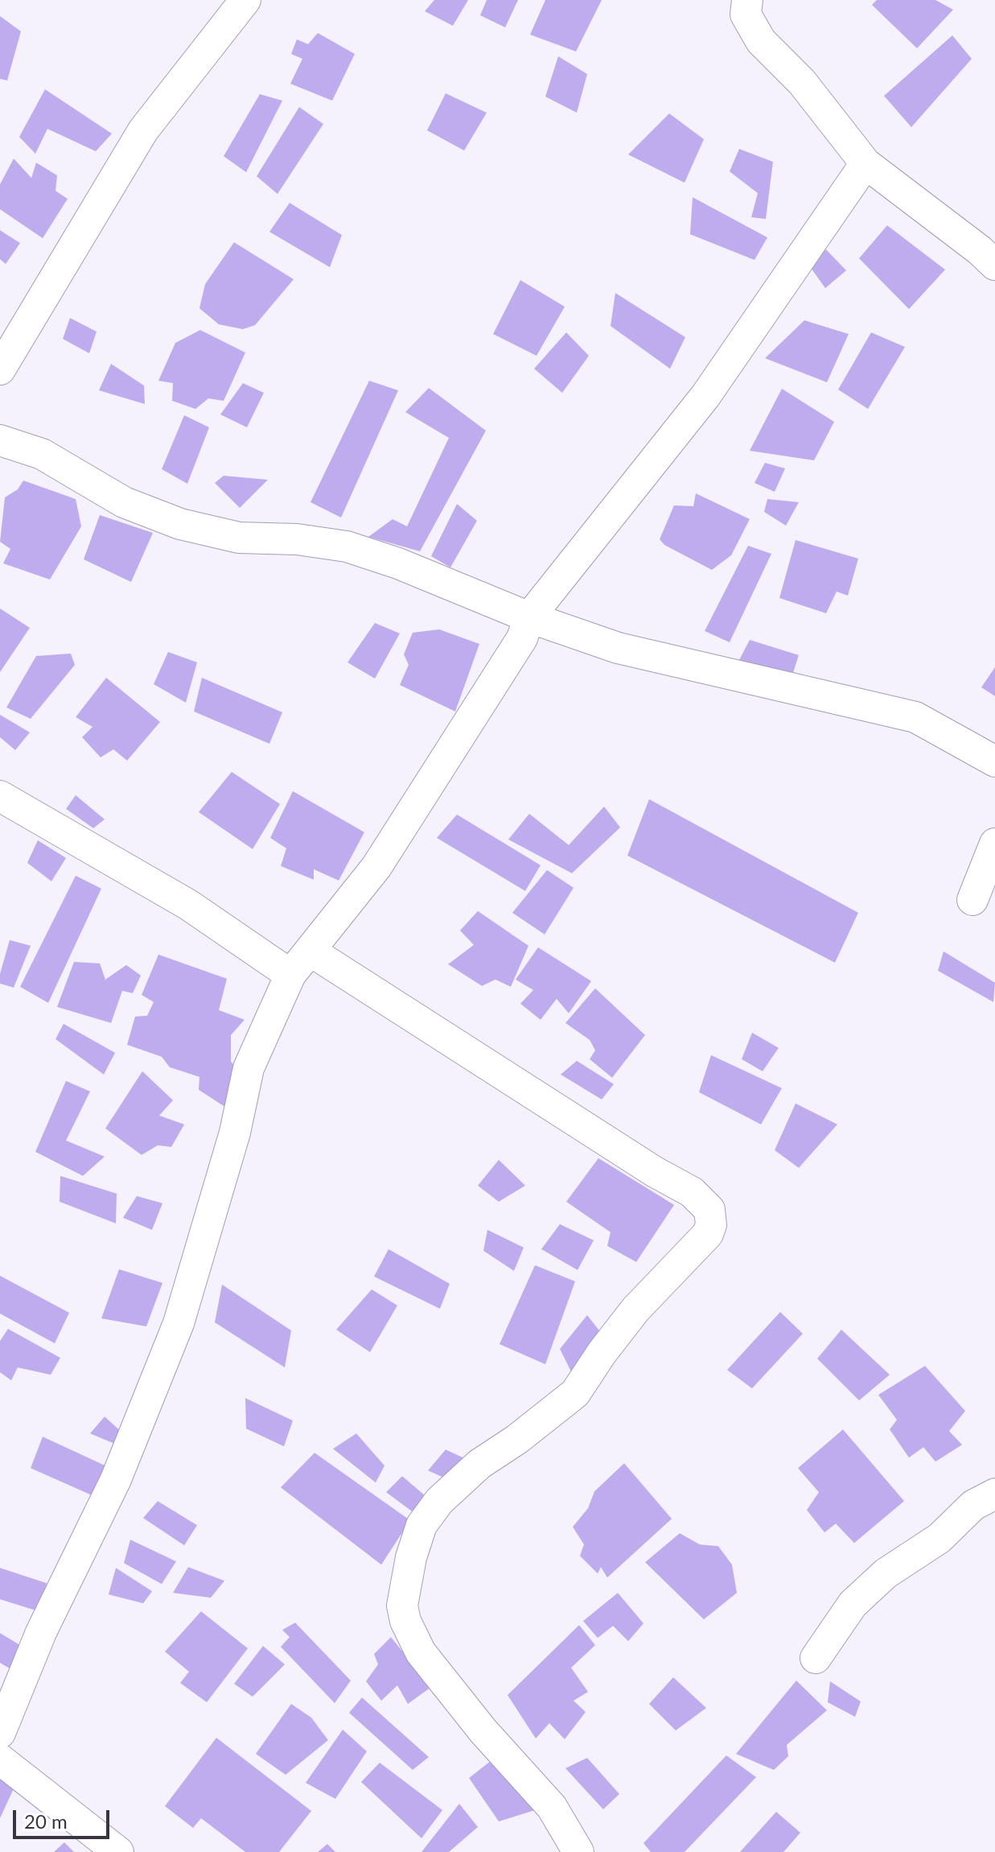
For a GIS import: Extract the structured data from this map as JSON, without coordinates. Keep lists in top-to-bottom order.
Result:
{
  "scale_bar": "20 m"
}
